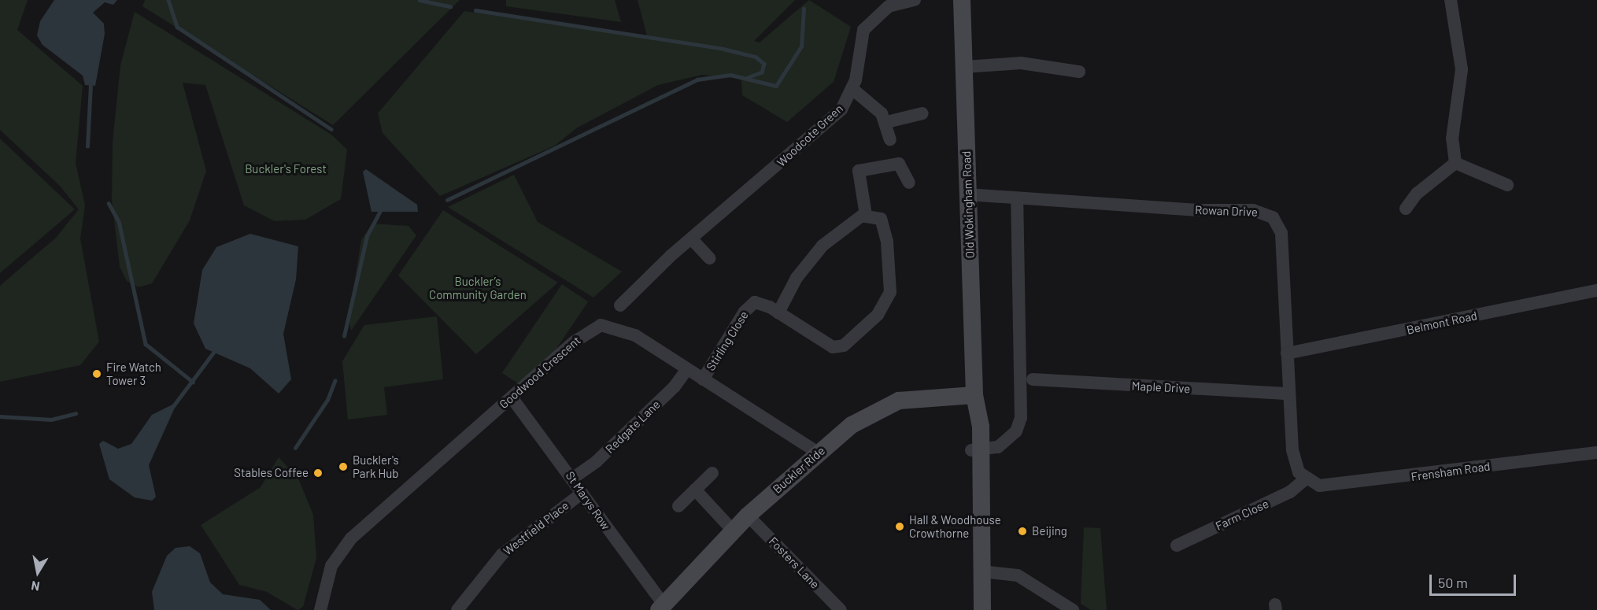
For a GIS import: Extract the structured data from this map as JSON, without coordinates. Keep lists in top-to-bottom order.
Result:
{
  "streets": {
    "street": [
      "Woodcote Green",
      "Old Wokingham Road",
      "Rowan Drive",
      "Belmont Road",
      "Stirling Close",
      "Goodwood Crescent",
      "Maple Drive",
      "Redgate Lane",
      "Buckler Ride",
      "Frensham Road",
      "St Marys Row",
      "Farm Close",
      "Westfield Place",
      "Fosters Lane"
    ]
  },
  "crossings": [
    ["Old Wokingham Road", "Rowan Drive"],
    ["Old Wokingham Road", "Buckler Ride"],
    ["Rowan Drive", "Belmont Road"],
    ["Rowan Drive", "Maple Drive"],
    ["Rowan Drive", "Frensham Road"],
    ["Rowan Drive", "Farm Close"],
    ["Stirling Close", "Goodwood Crescent"],
    ["Goodwood Crescent", "Redgate Lane"],
    ["Goodwood Crescent", "Buckler Ride"],
    ["Goodwood Crescent", "St Marys Row"],
    ["Redgate Lane", "St Marys Row"],
    ["Buckler Ride", "St Marys Row"],
    ["Buckler Ride", "Fosters Lane"],
    ["Frensham Road", "Farm Close"],
    ["St Marys Row", "Westfield Place"]
  ],
  "parks": ["Buckler's Forest", "Buckler’s Community Garden"],
  "places": [
    "Fire Watch Tower 3",
    "Buckler's Park Hub",
    "Stables Coffee",
    "Hall & Woodhouse Crowthorne",
    "Beijing"
  ],
  "scale_bar": "50 m",
  "north": "bottom"
}
